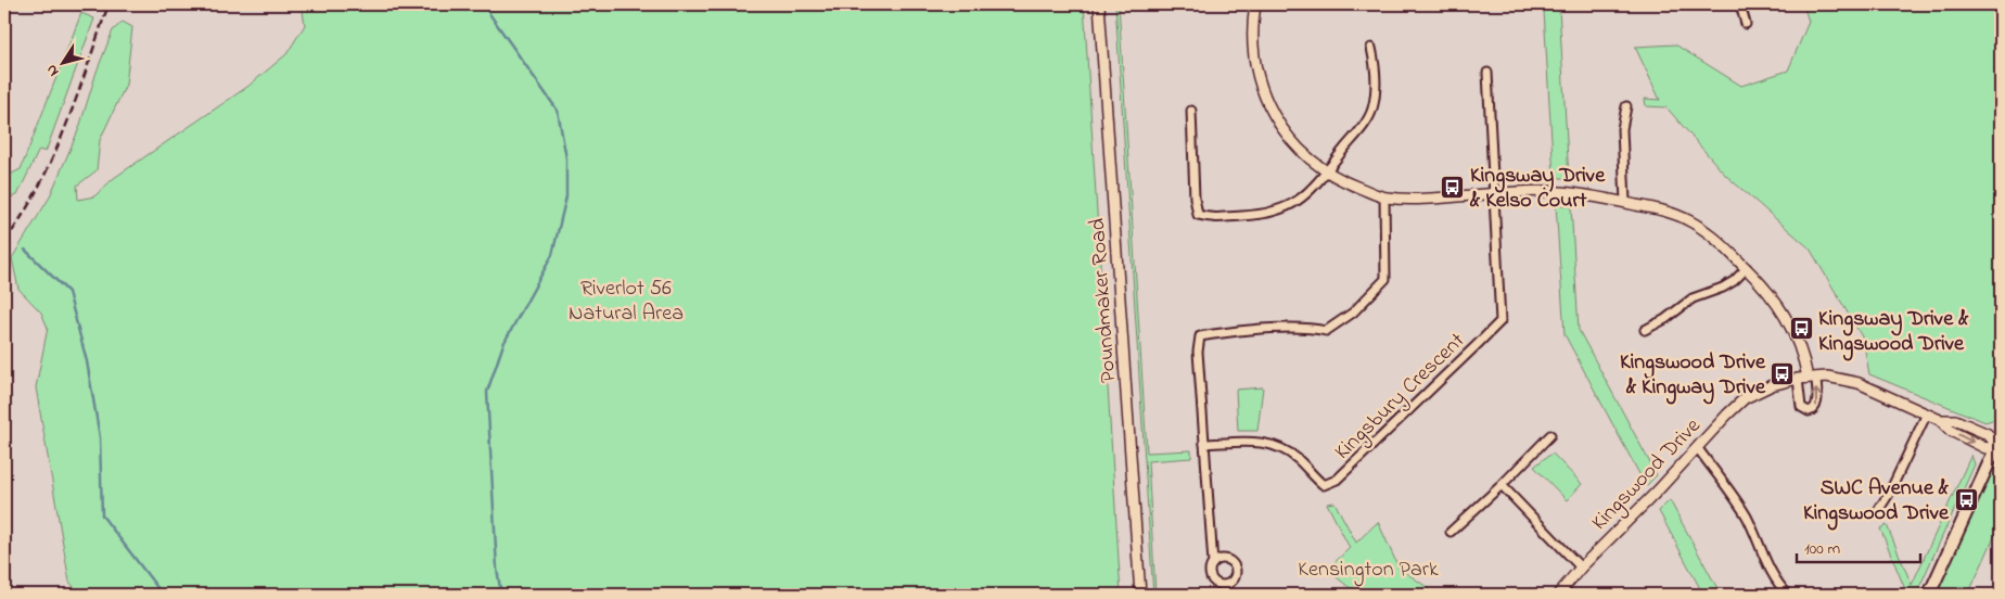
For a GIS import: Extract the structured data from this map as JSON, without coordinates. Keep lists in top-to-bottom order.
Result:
{
  "streets": {
    "street": ["Poundmaker Road", "Kingsbury Crescent", "Kingswood Drive"]
  },
  "parks": ["Riverlot 56 Natural Area", "Kensington Park"],
  "places": {
    "bus stop": [
      "Kingsway Drive & Kelso Court",
      "Kingsway Drive & Kingswood Drive",
      "Kingswood Drive & Kingway Drive",
      "SWC Avenue & Kingswood Drive"
    ]
  },
  "scale_bar": "100 m",
  "north": "bottom left"
}
